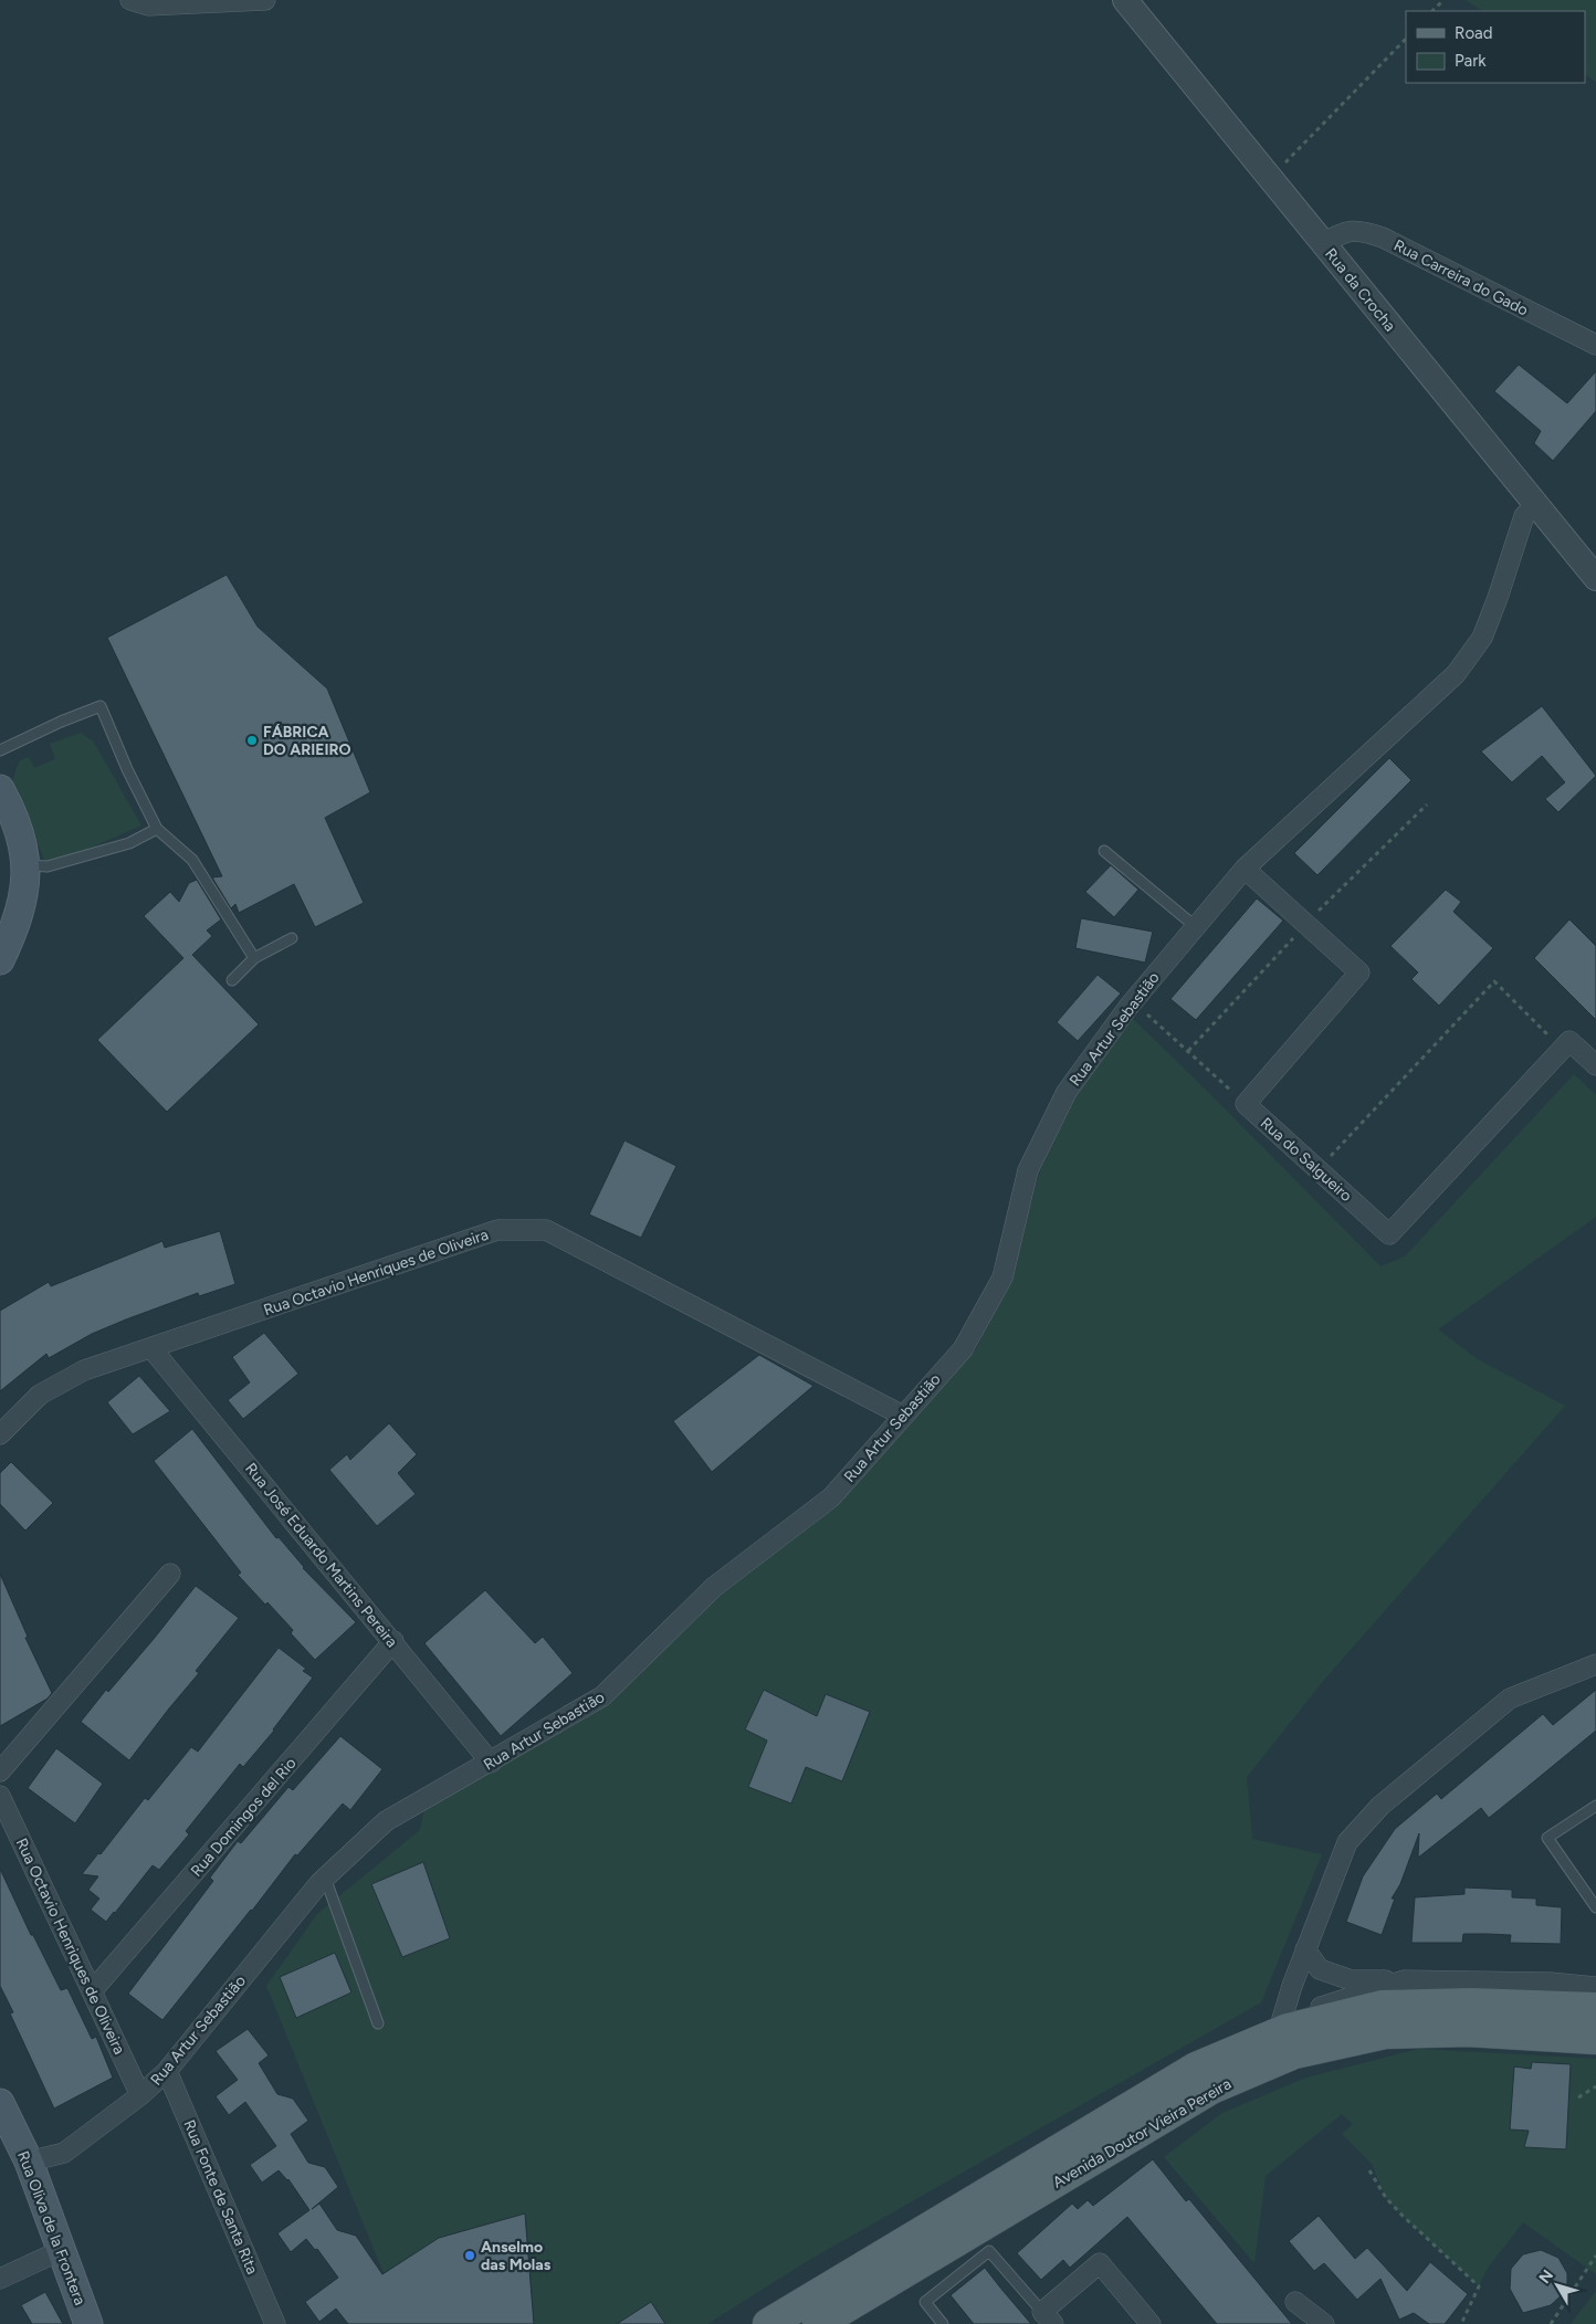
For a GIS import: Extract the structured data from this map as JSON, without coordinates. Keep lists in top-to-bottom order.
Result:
{
  "streets": {
    "main road": ["Avenida Doutor Vieira Pereira", "Rua Oliva de la Frontera"],
    "street": [
      "Rua Carreira do Gado",
      "Rua da Crocha",
      "Rua Artur Sebastião",
      "Rua do Salgueiro",
      "Rua Octavio Henriques de Oliveira",
      "Rua José Eduardo Martins Pereira",
      "Rua Domingos del Rio",
      "Rua Fonte de Santa Rita"
    ]
  },
  "crossings": [
    ["Rua Carreira do Gado", "Rua da Crocha"],
    ["Rua da Crocha", "Rua Artur Sebastião"],
    ["Rua Artur Sebastião", "Rua Octavio Henriques de Oliveira"],
    ["Rua Artur Sebastião", "Rua José Eduardo Martins Pereira"],
    ["Rua Artur Sebastião", "Rua Fonte de Santa Rita"],
    ["Rua Artur Sebastião", "Rua Oliva de la Frontera"],
    ["Rua Octavio Henriques de Oliveira", "Rua José Eduardo Martins Pereira"],
    ["Rua Octavio Henriques de Oliveira", "Rua Domingos del Rio"],
    ["Rua José Eduardo Martins Pereira", "Rua Domingos del Rio"]
  ],
  "places": ["FÁBRICA DO ARIEIRO", "Anselmo das Molas"],
  "legend": ["Road", "Park"],
  "north": "top left"
}
